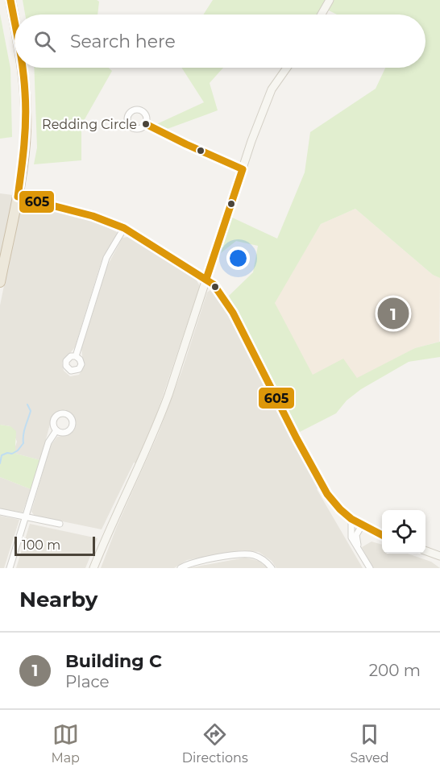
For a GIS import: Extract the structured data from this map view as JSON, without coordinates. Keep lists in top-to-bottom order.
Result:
{
  "places": ["Redding Circle"],
  "lines": ["transit line 605"],
  "scale_bar": "100 m",
  "page": {
    "search": "Search here",
    "pins": "1",
    "scale": "100 m",
    "heading": "Nearby",
    "list": [
      {
        "mark": "1",
        "name": "Building C",
        "note": "Place",
        "value": "200 m"
      }
    ],
    "nav": ["Map", "Directions", "Saved"]
  }
}
